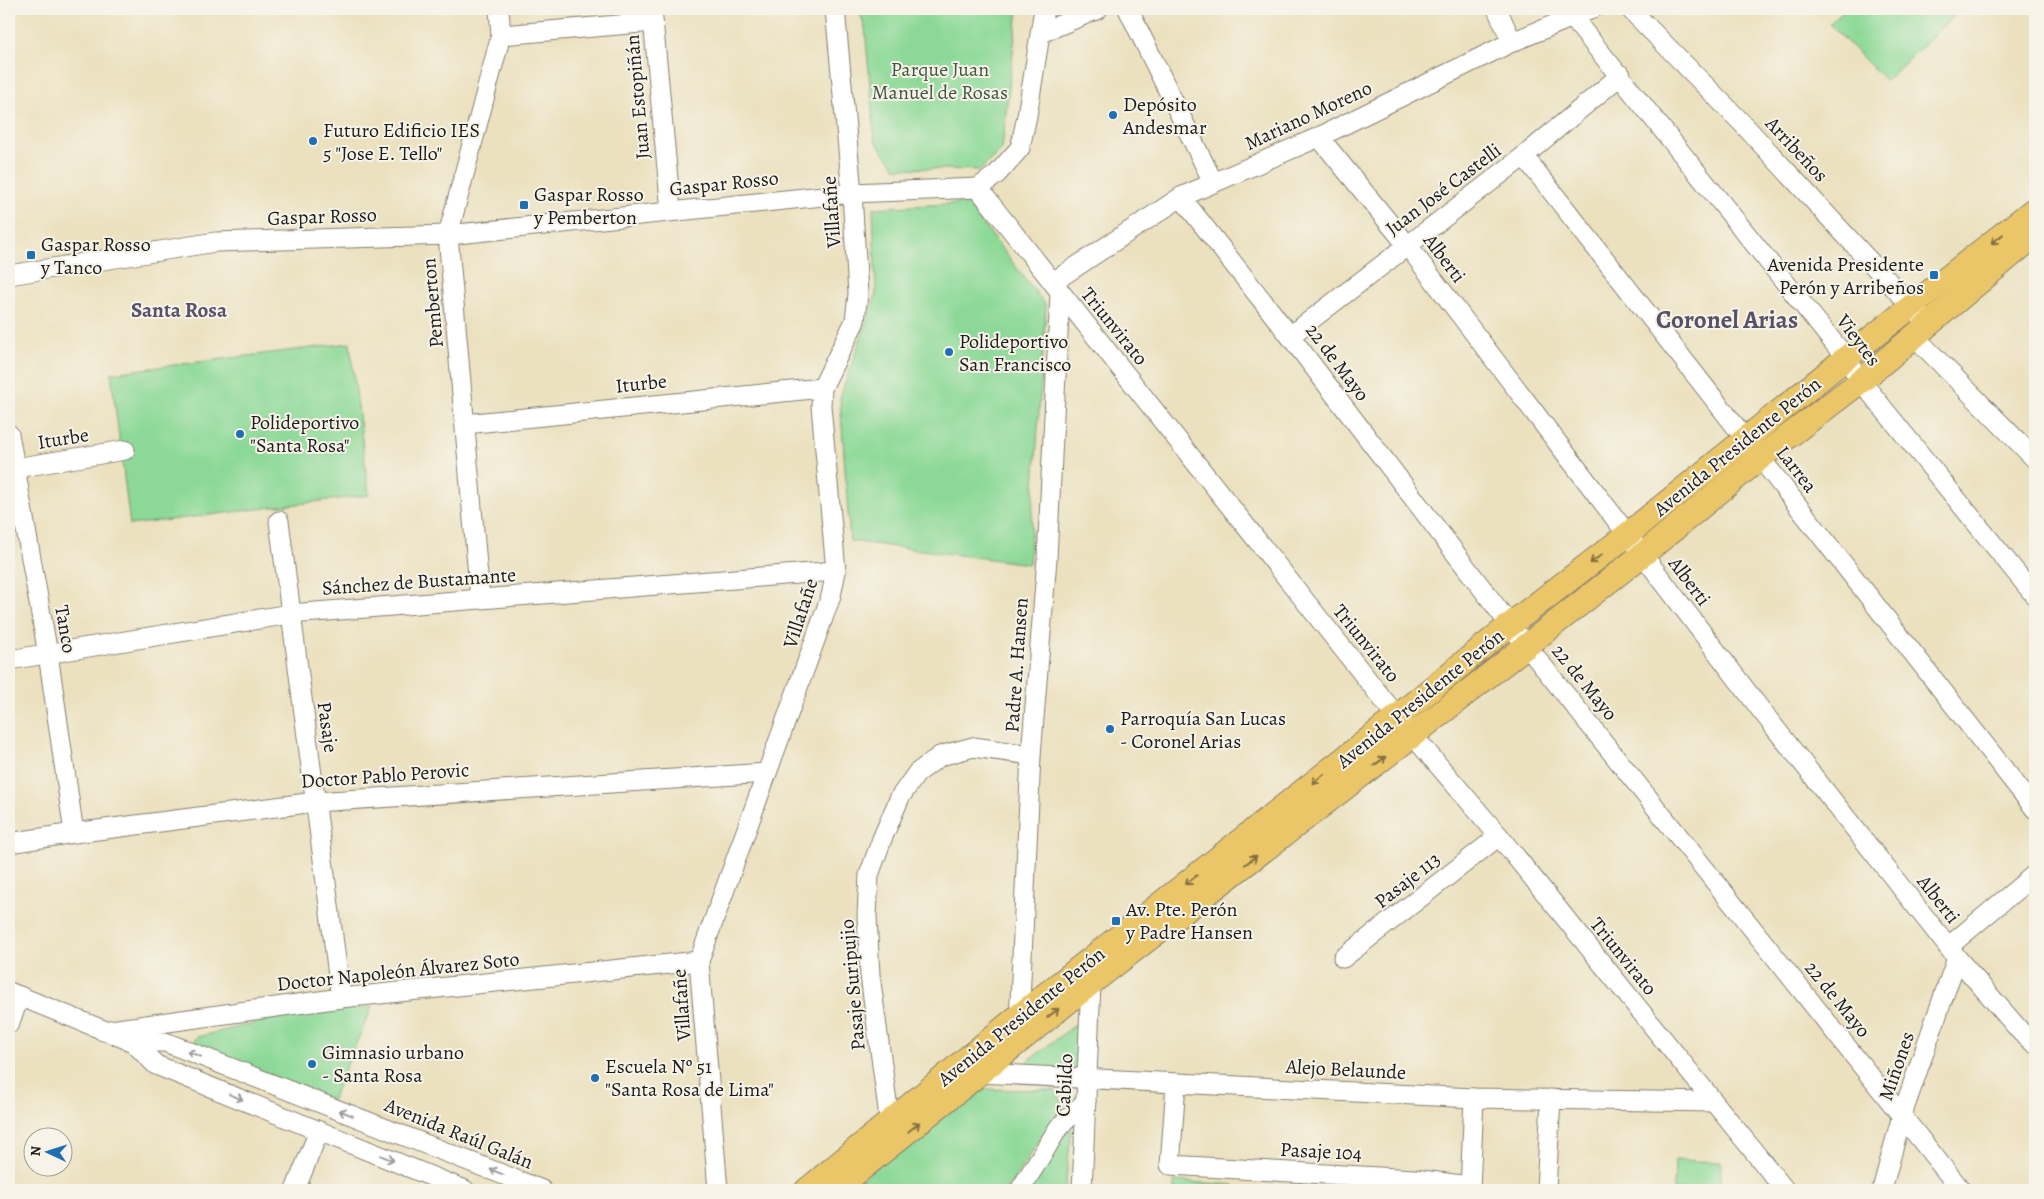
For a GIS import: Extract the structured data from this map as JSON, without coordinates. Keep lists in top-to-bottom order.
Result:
{
  "streets": {
    "main road": ["Avenida Presidente Perón"],
    "street": [
      "Juan Estopiñán",
      "Mariano Moreno",
      "Arribeños",
      "Gaspar Rosso",
      "Juan José Castelli",
      "Villafañe",
      "Alberti",
      "Pemberton",
      "Triunvirato",
      "Vieytes",
      "22 de Mayo",
      "Iturbe",
      "Larrea",
      "Sánchez de Bustamante",
      "Tanco",
      "Padre A. Hansen",
      "Pasaje",
      "Doctor Pablo Perovic",
      "Pasaje 113",
      "Doctor Napoleón Álvarez Soto",
      "Pasaje Suripujio",
      "Miñones",
      "Alejo Belaunde",
      "Cabildo",
      "Avenida Raúl Galán",
      "Pasaje 104"
    ]
  },
  "crossings": [
    ["Juan Estopiñán", "Gaspar Rosso"],
    ["Mariano Moreno", "Alberti"],
    ["Mariano Moreno", "Triunvirato"],
    ["Mariano Moreno", "Vieytes"],
    ["Mariano Moreno", "22 de Mayo"],
    ["Mariano Moreno", "Padre A. Hansen"],
    ["Arribeños", "Avenida Presidente Perón"],
    ["Gaspar Rosso", "Villafañe"],
    ["Gaspar Rosso", "Pemberton"],
    ["Gaspar Rosso", "Triunvirato"],
    ["Juan José Castelli", "Alberti"],
    ["Juan José Castelli", "Vieytes"],
    ["Juan José Castelli", "22 de Mayo"],
    ["Juan José Castelli", "Larrea"],
    ["Villafañe", "Iturbe"],
    ["Villafañe", "Sánchez de Bustamante"],
    ["Villafañe", "Doctor Pablo Perovic"],
    ["Villafañe", "Doctor Napoleón Álvarez Soto"],
    ["Alberti", "Avenida Presidente Perón"],
    ["Alberti", "Miñones"],
    ["Pemberton", "Iturbe"],
    ["Pemberton", "Sánchez de Bustamante"],
    ["Triunvirato", "Avenida Presidente Perón"],
    ["Triunvirato", "Padre A. Hansen"],
    ["Triunvirato", "Pasaje 113"],
    ["Triunvirato", "Alejo Belaunde"],
    ["Vieytes", "Avenida Presidente Perón"],
    ["22 de Mayo", "Avenida Presidente Perón"],
    ["22 de Mayo", "Miñones"],
    ["Iturbe", "Tanco"],
    ["Avenida Presidente Perón", "Larrea"],
    ["Avenida Presidente Perón", "Padre A. Hansen"],
    ["Avenida Presidente Perón", "Pasaje Suripujio"],
    ["Avenida Presidente Perón", "Alejo Belaunde"],
    ["Avenida Presidente Perón", "Cabildo"],
    ["Sánchez de Bustamante", "Tanco"],
    ["Sánchez de Bustamante", "Pasaje"],
    ["Tanco", "Doctor Pablo Perovic"],
    ["Padre A. Hansen", "Pasaje Suripujio"],
    ["Pasaje", "Doctor Pablo Perovic"],
    ["Pasaje", "Doctor Napoleón Álvarez Soto"],
    ["Doctor Napoleón Álvarez Soto", "Avenida Raúl Galán"],
    ["Alejo Belaunde", "Cabildo"],
    ["Alejo Belaunde", "Pasaje 104"]
  ],
  "districts": ["Santa Rosa", "Coronel Arias"],
  "parks": ["Parque Juan Manuel de Rosas"],
  "places": {
    "other": [
      "Depósito Andesmar",
      "Futuro Edificio IES 5 \"Jose E. Tello\"",
      "Polideportivo San Francisco",
      "Polideportivo \"Santa Rosa\"",
      "Parroquía San Lucas - Coronel Arias",
      "Gimnasio urbano - Santa Rosa",
      "Escuela Nº 51 \"Santa Rosa de Lima\""
    ],
    "transit": [
      "Gaspar Rosso y Pemberton",
      "Gaspar Rosso y Tanco",
      "Avenida Presidente Perón y Arribeños",
      "Av. Pte. Perón y Padre Hansen"
    ]
  },
  "north": "left"
}
